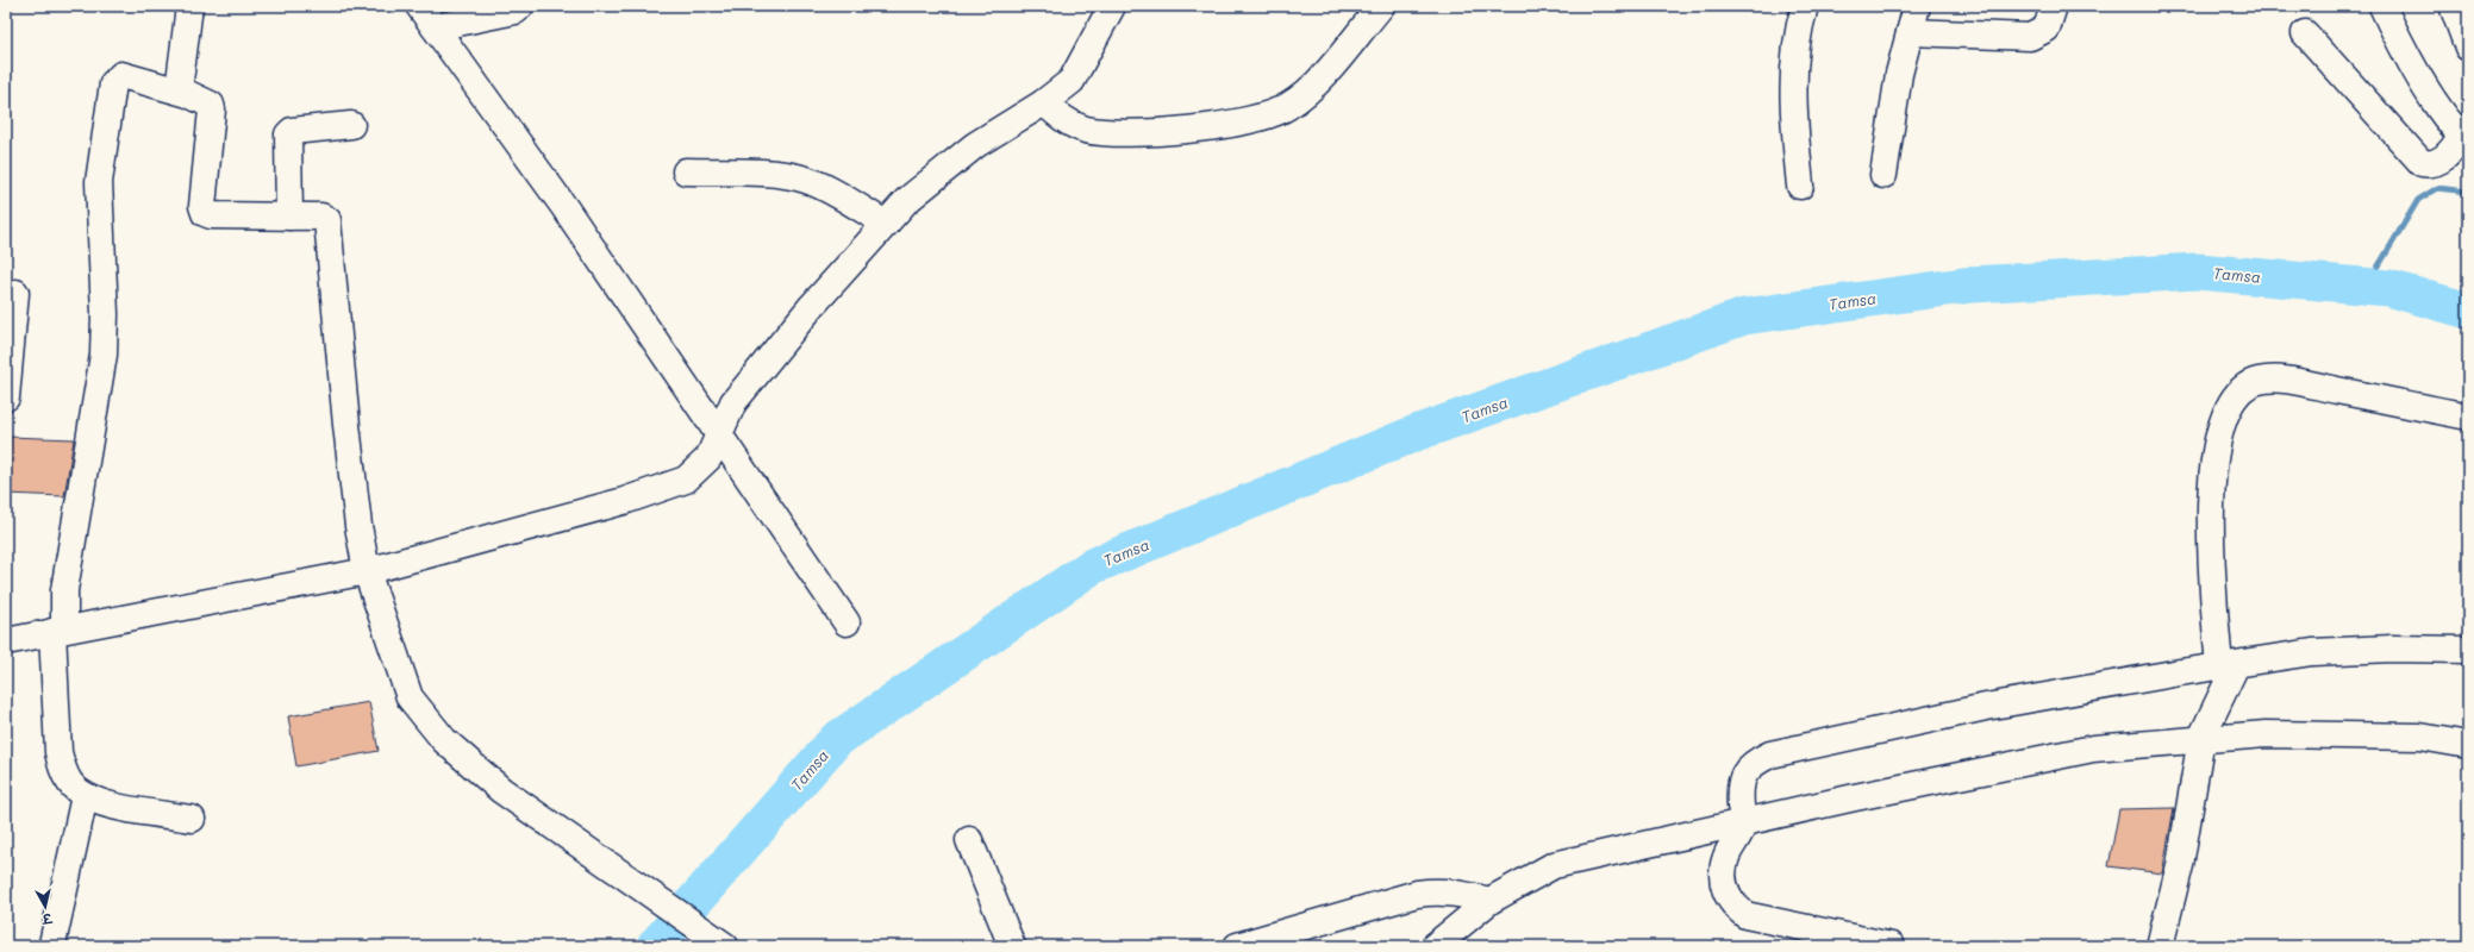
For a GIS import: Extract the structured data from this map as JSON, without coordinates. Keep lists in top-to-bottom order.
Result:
{
  "water": ["Tamsa"],
  "north": "bottom"
}
